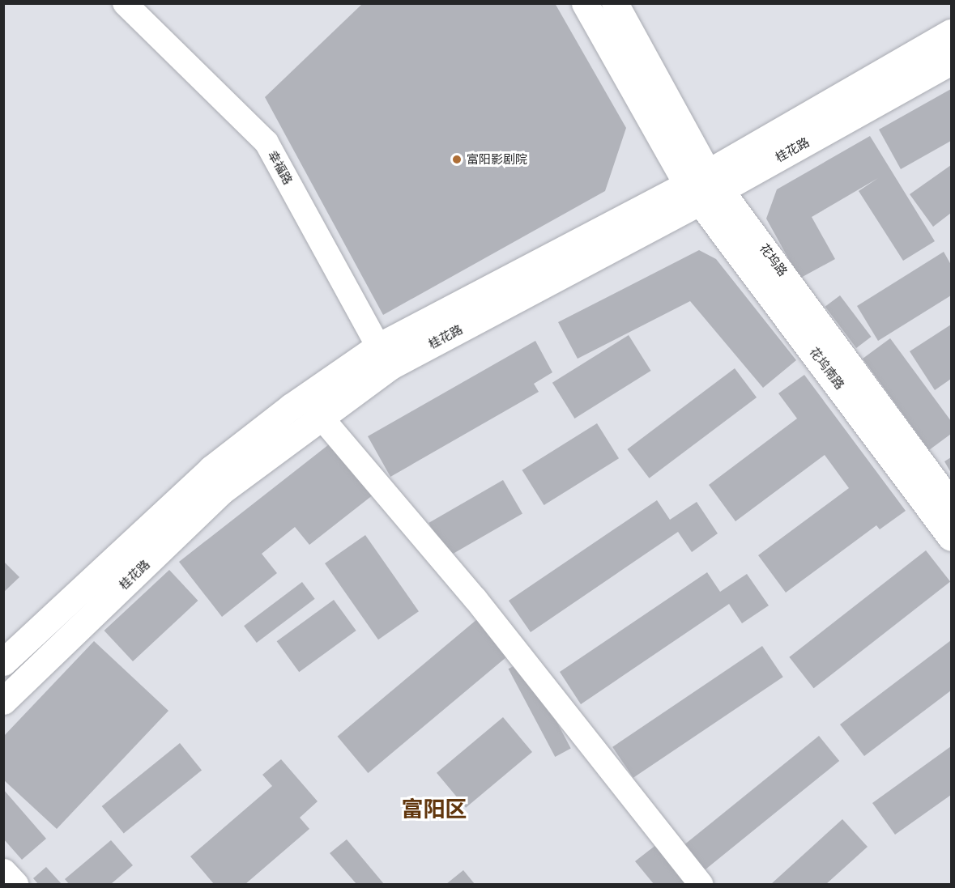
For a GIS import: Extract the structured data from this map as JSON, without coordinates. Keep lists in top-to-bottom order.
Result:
{
  "streets": {
    "main road": ["桂花路", "花坞路", "花坞南路"],
    "street": ["幸福路"]
  },
  "crossings": [
    ["桂花路", "幸福路"],
    ["桂花路", "花坞路"],
    ["桂花路", "花坞南路"],
    ["花坞路", "花坞南路"]
  ],
  "districts": ["富阳区"],
  "places": ["富阳影剧院"]
}
